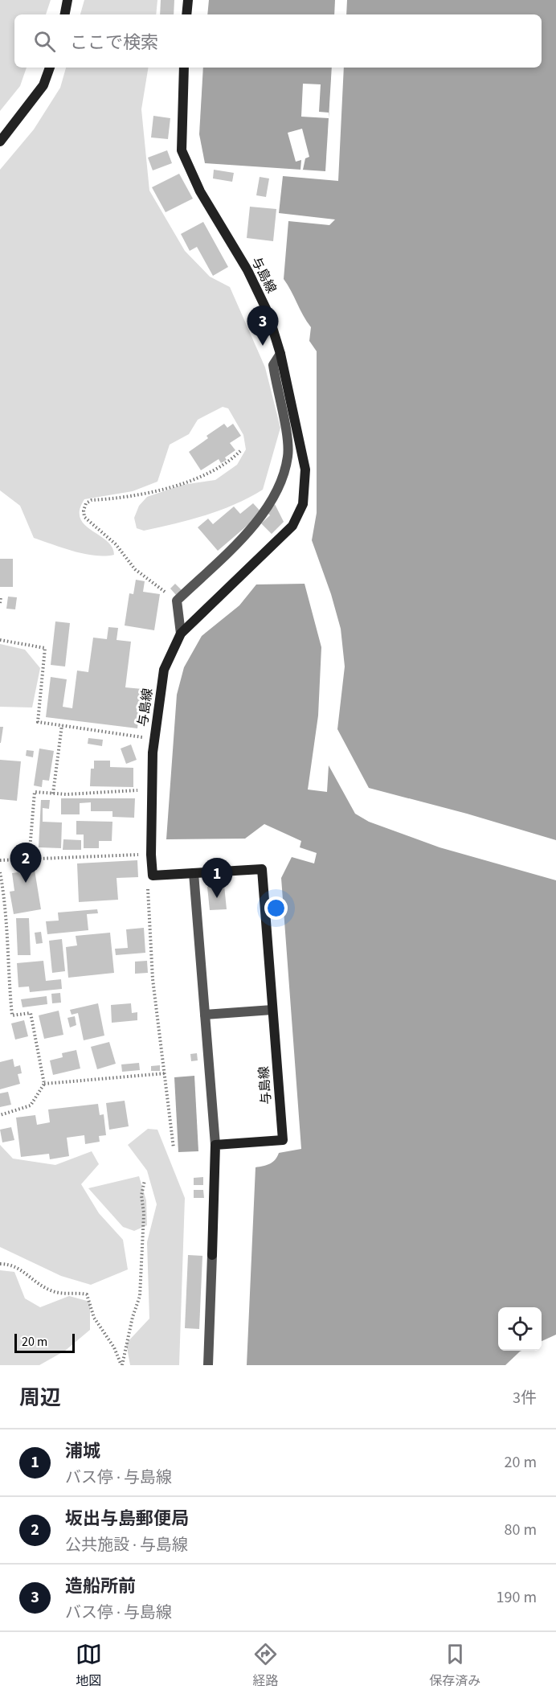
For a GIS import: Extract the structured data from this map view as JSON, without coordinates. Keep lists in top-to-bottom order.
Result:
{
  "streets": {
    "main road": ["与島線"]
  },
  "scale_bar": "20 m",
  "page": {
    "search": "ここで検索",
    "pins": ["3", "2", "1"],
    "scale": "20 m",
    "heading": ["周辺", "3件"],
    "list": [
      {
        "mark": "1",
        "name": "浦城",
        "note": "バス停 · 与島線",
        "value": "20 m"
      },
      {
        "mark": "2",
        "name": "坂出与島郵便局",
        "note": "公共施設 · 与島線",
        "value": "80 m"
      },
      {
        "mark": "3",
        "name": "造船所前",
        "note": "バス停 · 与島線",
        "value": "190 m"
      }
    ],
    "nav": ["地図", "経路", "保存済み"]
  }
}
